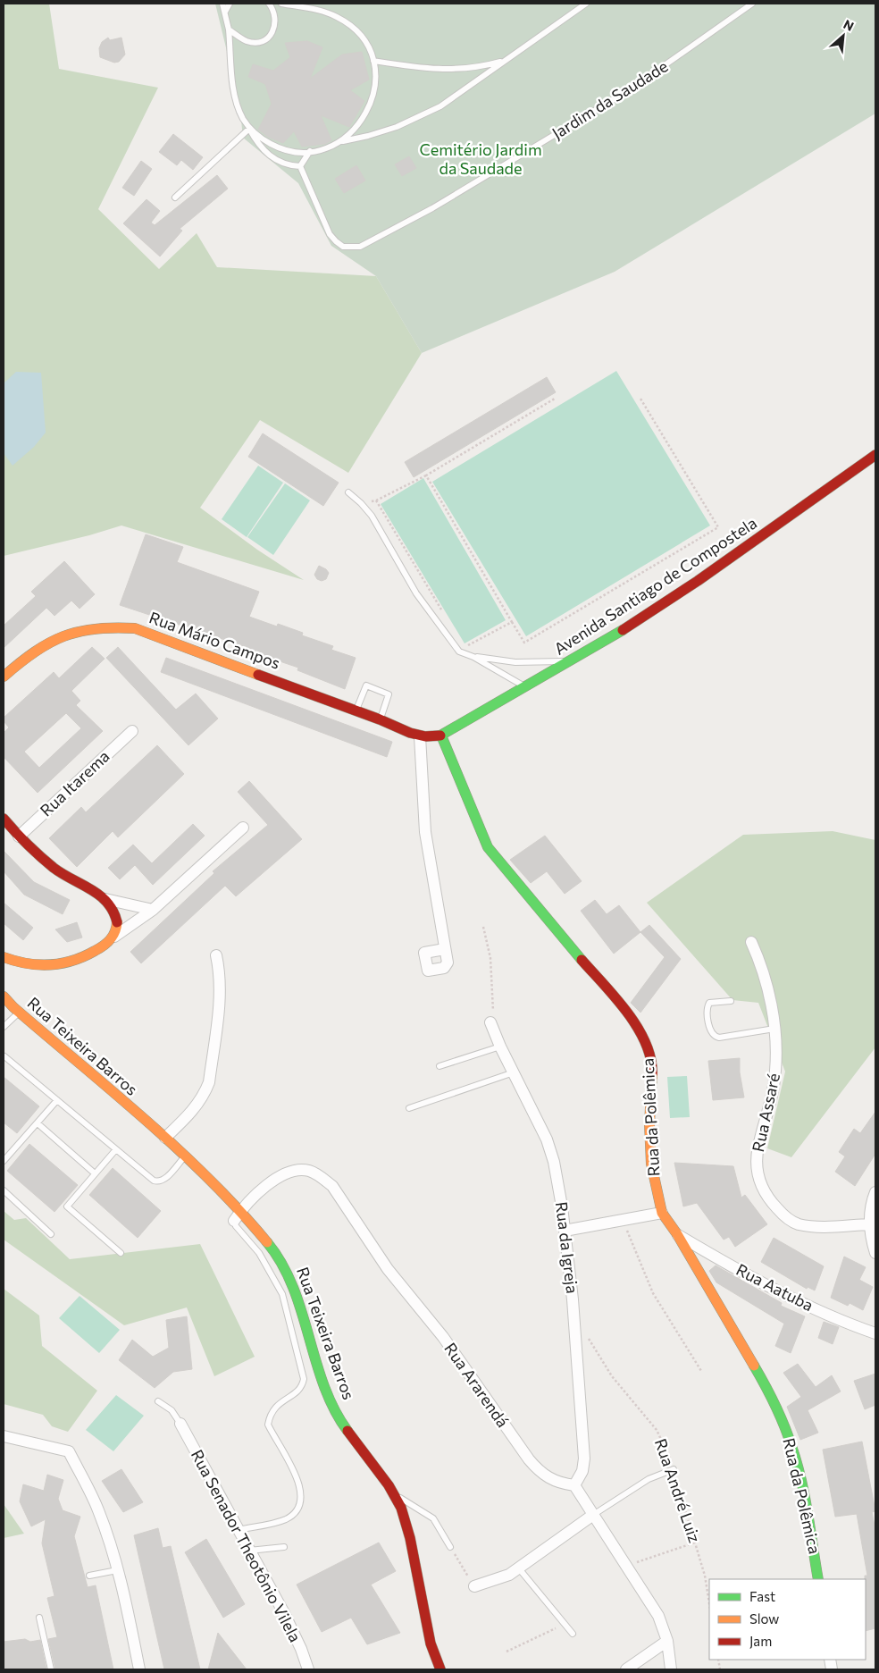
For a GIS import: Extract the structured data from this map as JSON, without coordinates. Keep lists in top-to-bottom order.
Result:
{
  "streets": {
    "street": [
      "Avenida Santiago de Compostela",
      "Rua Mário Campos",
      "Rua Itarema",
      "Rua Teixeira Barros",
      "Rua Assaré",
      "Rua da Polêmica",
      "Rua da Igreja",
      "Rua Aatuba",
      "Rua Ararendá",
      "Rua Senador Theotônio Vilela"
    ],
    "lane": ["Jardim da Saudade"],
    "path": ["Rua André Luiz"]
  },
  "crossings": [
    ["Avenida Santiago de Compostela", "Rua Mário Campos"],
    ["Avenida Santiago de Compostela", "Rua da Polêmica"],
    ["Rua Teixeira Barros", "Rua Ararendá"],
    ["Rua da Polêmica", "Rua Aatuba"],
    ["Rua da Igreja", "Rua Ararendá"],
    ["Rua da Igreja", "Rua André Luiz"]
  ],
  "parks": ["Cemitério Jardim da Saudade"],
  "legend": ["Fast", "Slow", "Jam"],
  "north": "top right"
}
